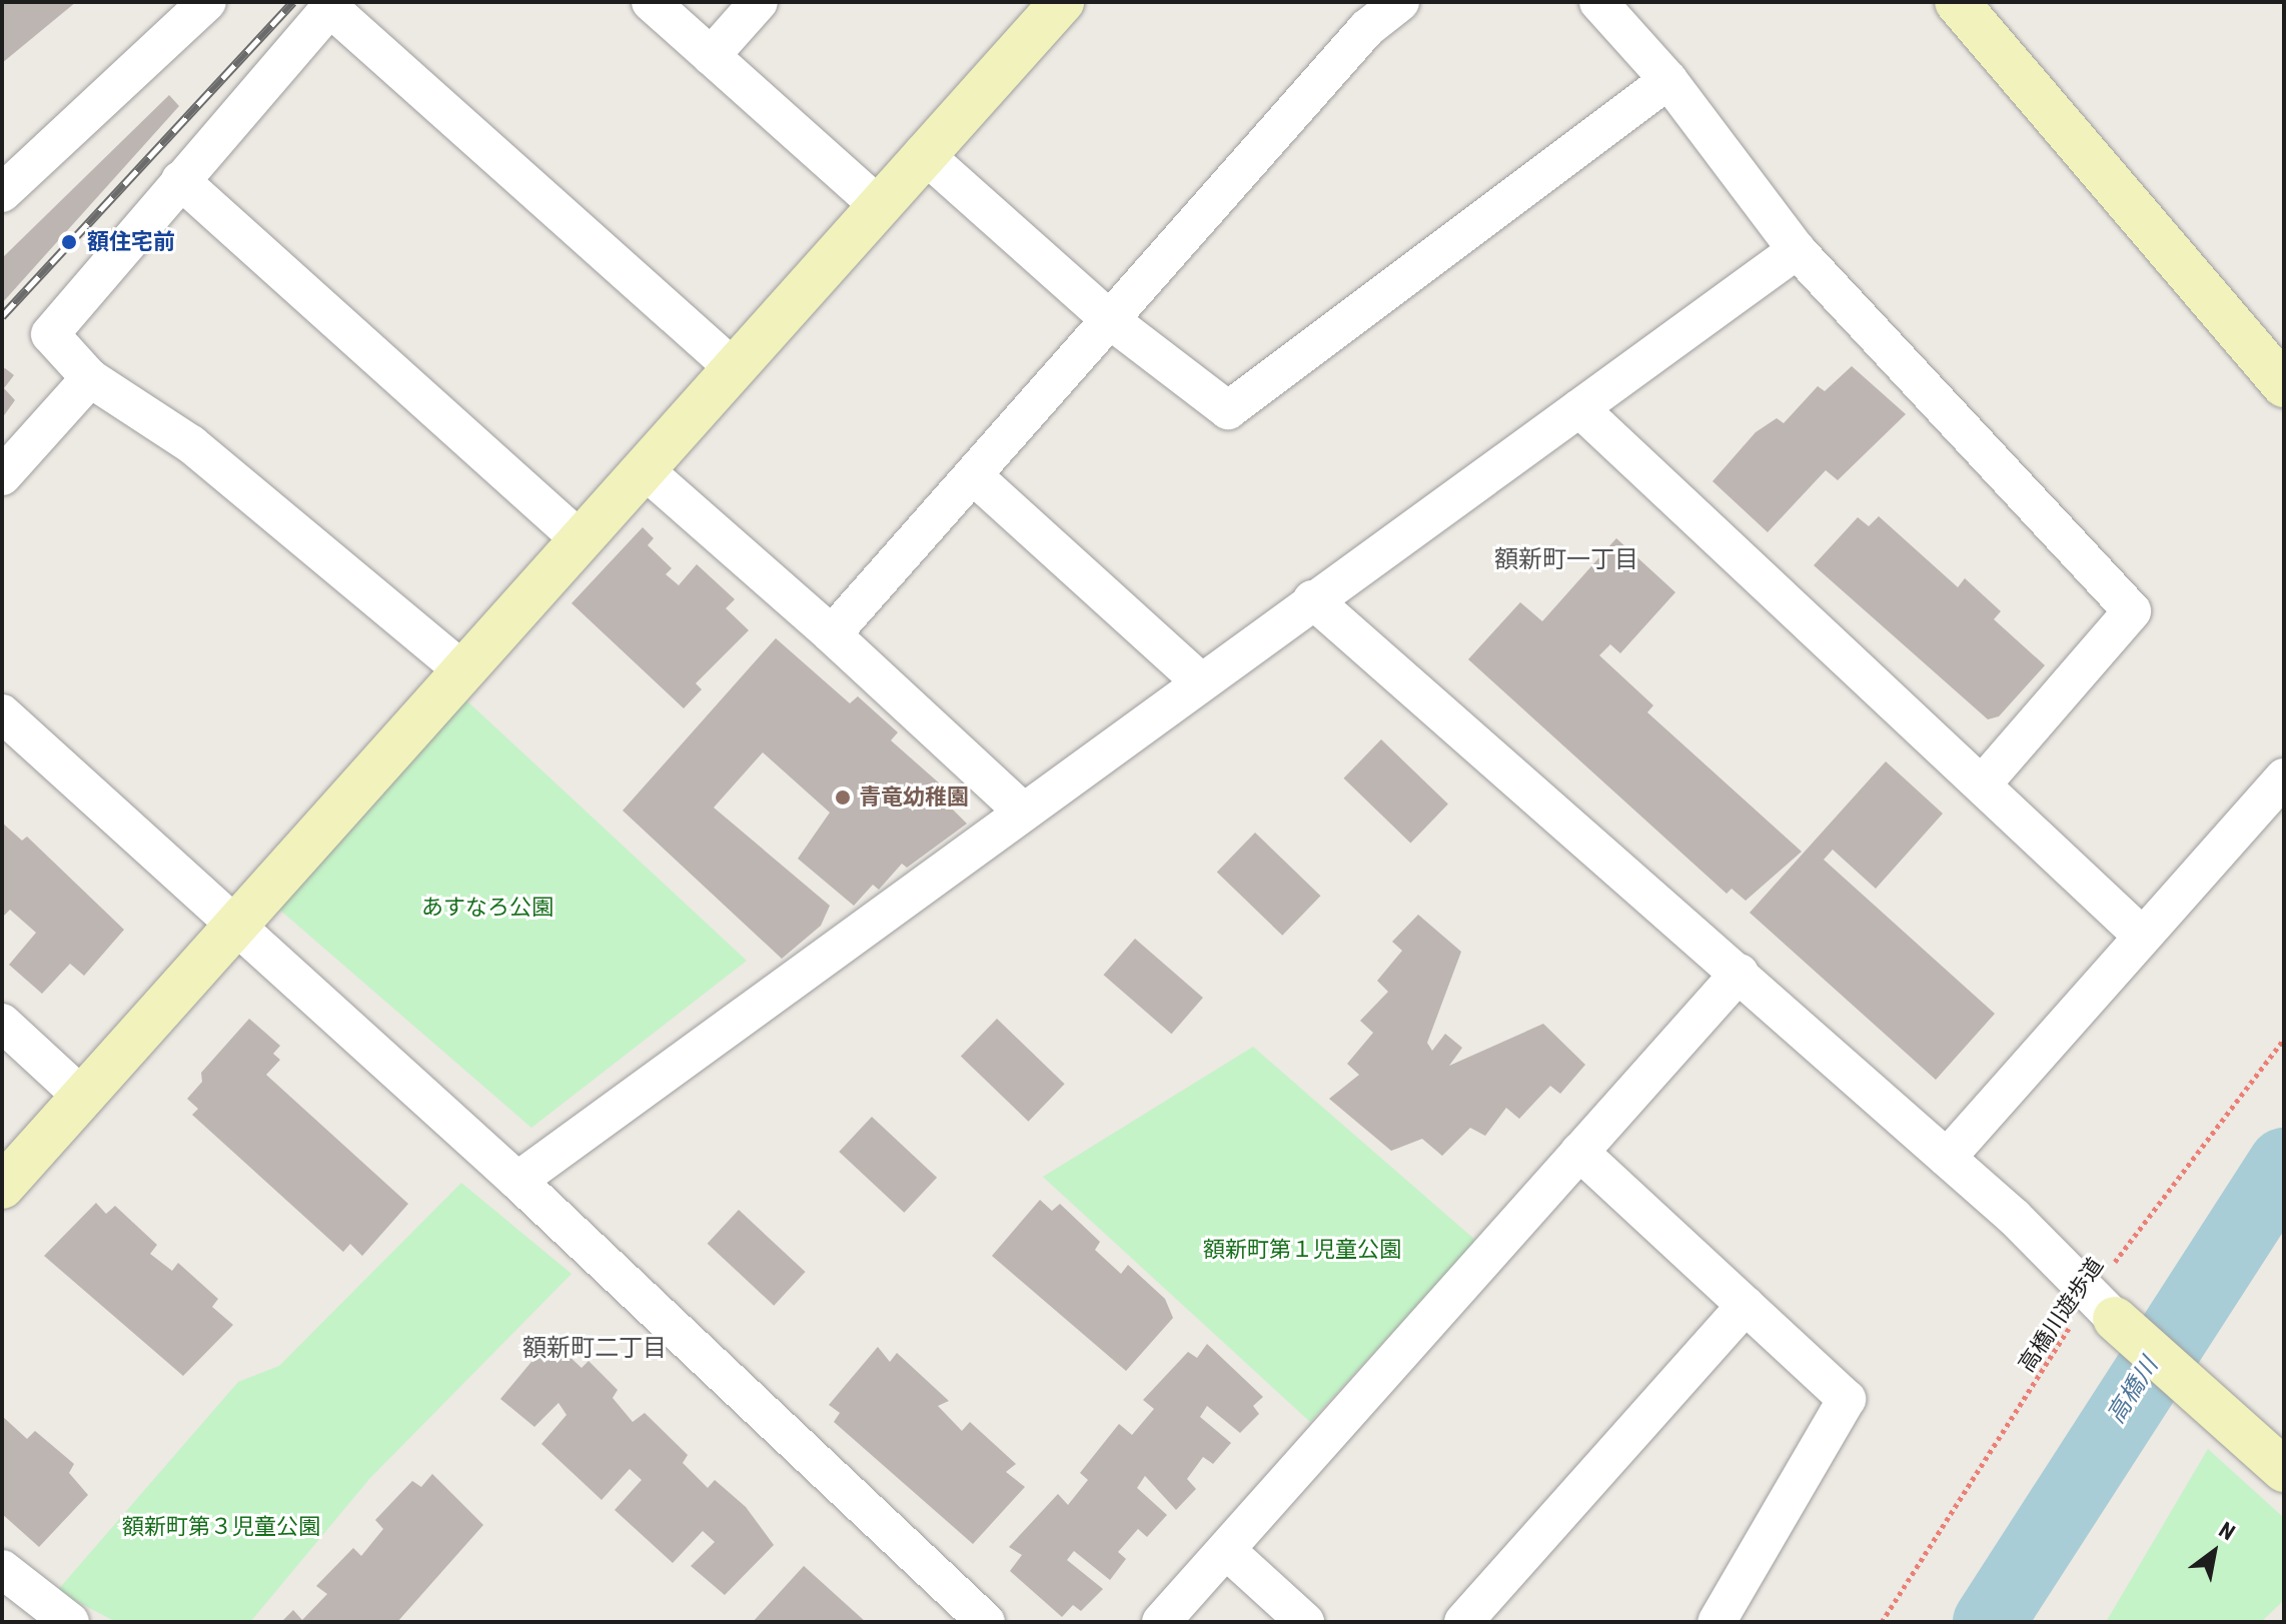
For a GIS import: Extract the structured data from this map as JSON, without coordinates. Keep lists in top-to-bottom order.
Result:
{
  "streets": {
    "path": ["高橋川遊歩道"]
  },
  "districts": ["額新町一丁目", "額新町二丁目"],
  "water": ["高橋川"],
  "parks": ["あすなろ公園", "額新町第１児童公園", "額新町第３児童公園"],
  "places": ["額住宅前", "青竜幼稚園"],
  "north": "top right"
}
